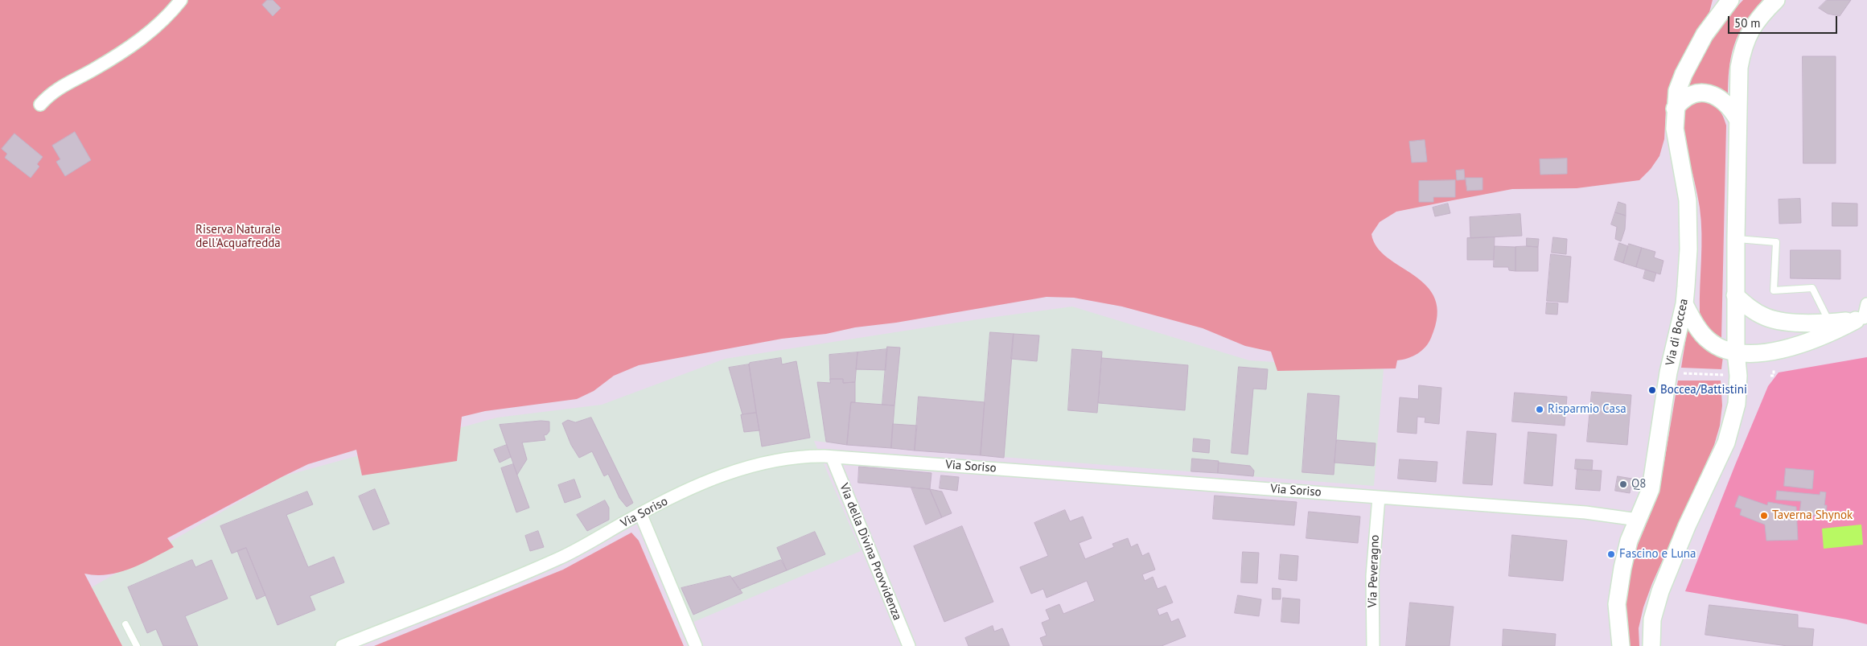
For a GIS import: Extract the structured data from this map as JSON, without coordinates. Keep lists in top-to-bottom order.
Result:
{
  "streets": {
    "main road": ["Via di Boccea"],
    "street": ["Via Soriso", "Via della Divina Provvidenza", "Via Peveragno"]
  },
  "crossings": [
    ["Via di Boccea", "Via Soriso"],
    ["Via Soriso", "Via della Divina Provvidenza"],
    ["Via Soriso", "Via Peveragno"]
  ],
  "parks": ["Riserva Naturale dell'Acquafredda"],
  "places": [
    "Boccea/Battistini",
    "Risparmio Casa",
    "Q8",
    "Taverna Shynok",
    "Fascino e Luna"
  ],
  "scale_bar": "50 m"
}
